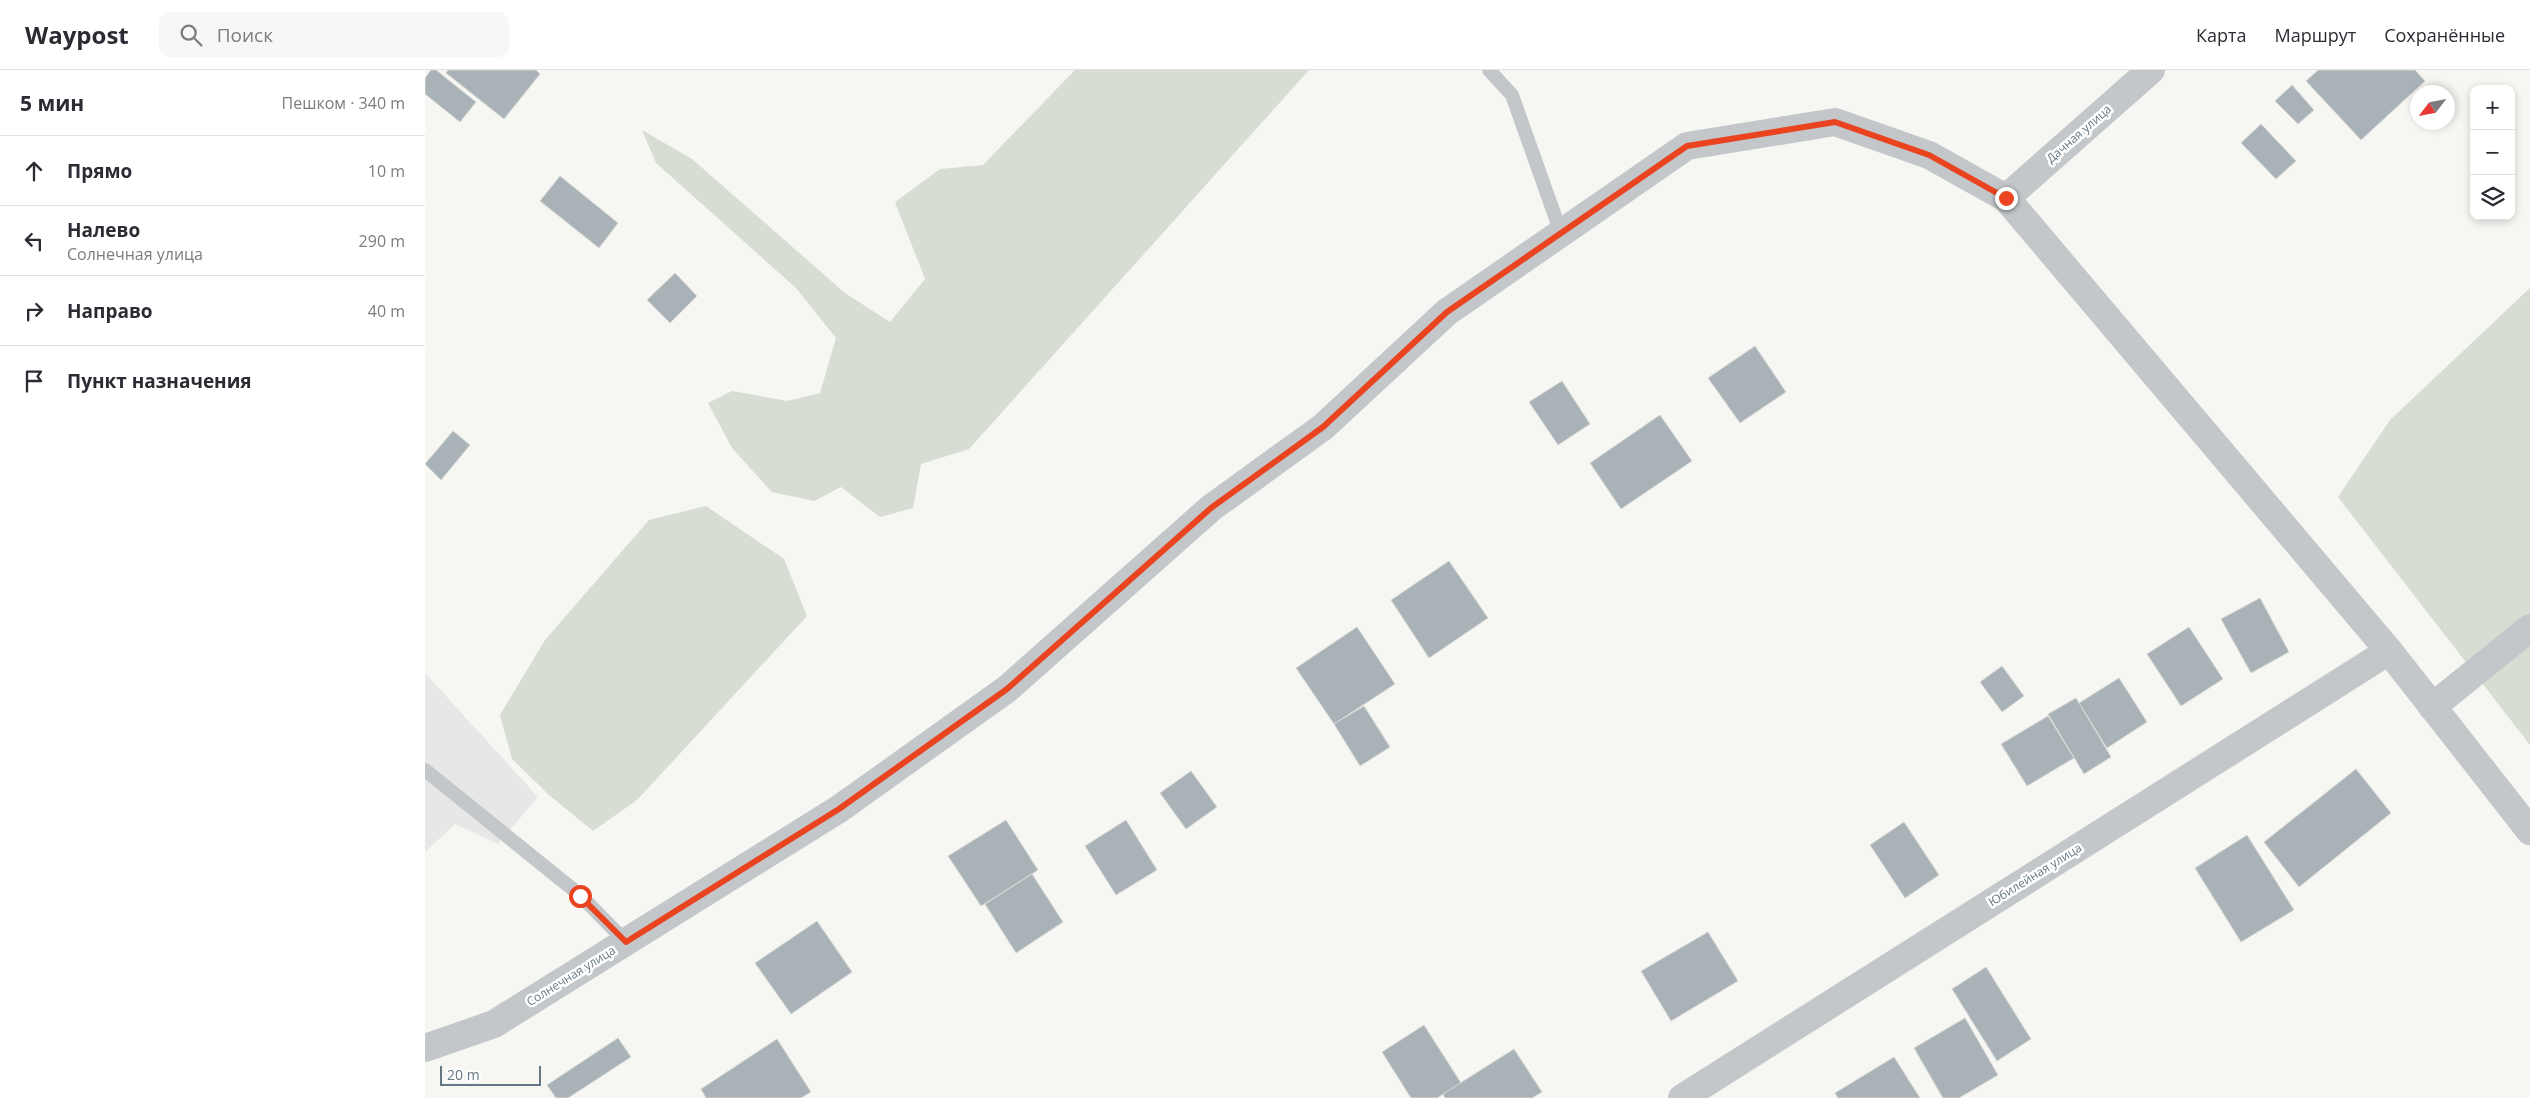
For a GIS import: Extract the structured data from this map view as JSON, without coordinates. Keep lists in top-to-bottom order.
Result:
{
  "streets": {
    "street": ["Дачная улица", "Юбилейная улица", "Солнечная улица"]
  },
  "crossings": [
    ["Дачная улица", "Солнечная улица"]
  ],
  "scale_bar": "20 m",
  "north": "bottom left",
  "page": {
    "header": "Waypost",
    "search": "Поиск",
    "nav": ["Карта", "Маршрут", "Сохранённые"],
    "heading": ["5 мин", "Пешком · 340 m"],
    "map_buttons": ["+", "−"],
    "list": [
      ["Прямо", "10 m"],
      ["Налево", "Солнечная улица", "290 m"],
      ["Направо", "40 m"],
      "Пункт назначения"
    ],
    "scale": "20 m"
  }
}
